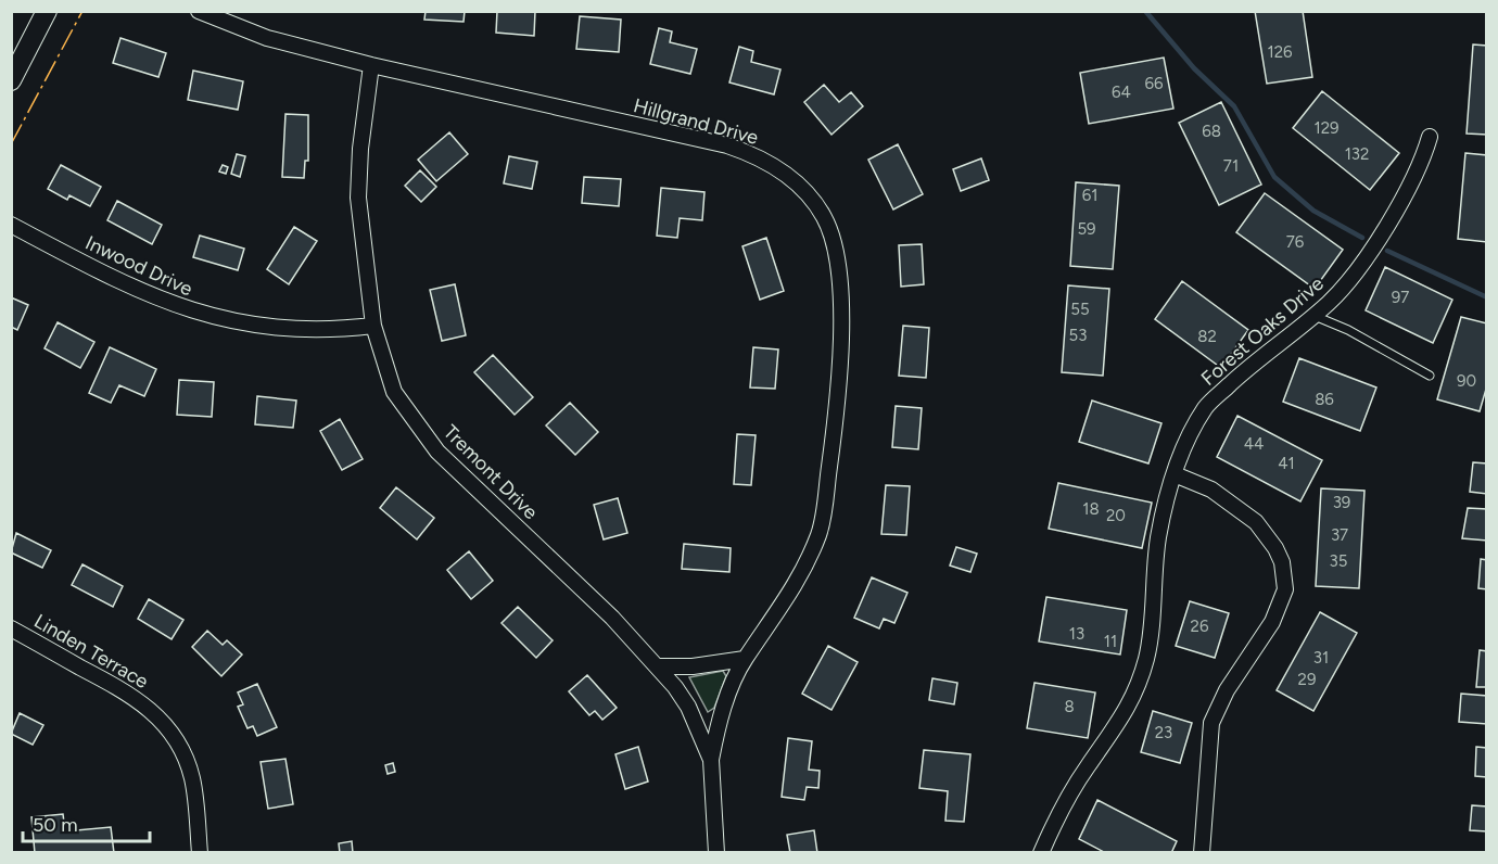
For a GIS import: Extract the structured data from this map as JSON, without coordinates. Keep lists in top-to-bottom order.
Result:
{
  "streets": {
    "street": [
      "Hillgrand Drive",
      "Inwood Drive",
      "Forest Oaks Drive",
      "Tremont Drive",
      "Linden Terrace"
    ]
  },
  "crossings": [
    ["Hillgrand Drive", "Tremont Drive"],
    ["Inwood Drive", "Tremont Drive"]
  ],
  "house_numbers": [
    "126",
    "66",
    "64",
    "129",
    "68",
    "132",
    "71",
    "61",
    "59",
    "76",
    "97",
    "55",
    "53",
    "82",
    "90",
    "86",
    "44",
    "41",
    "39",
    "18",
    "20",
    "37",
    "35",
    "26",
    "13",
    "11",
    "31",
    "29",
    "8",
    "23"
  ],
  "scale_bar": "50 m"
}
